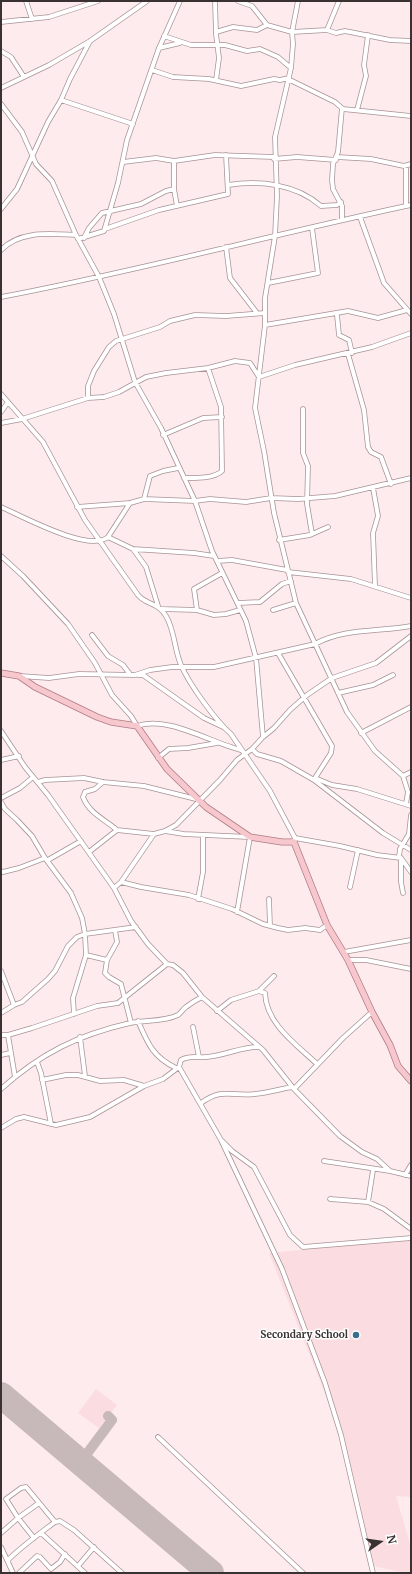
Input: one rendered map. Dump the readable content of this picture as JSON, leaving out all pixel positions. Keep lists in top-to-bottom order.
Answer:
{
  "places": ["Secondary School"],
  "north": "right"
}
